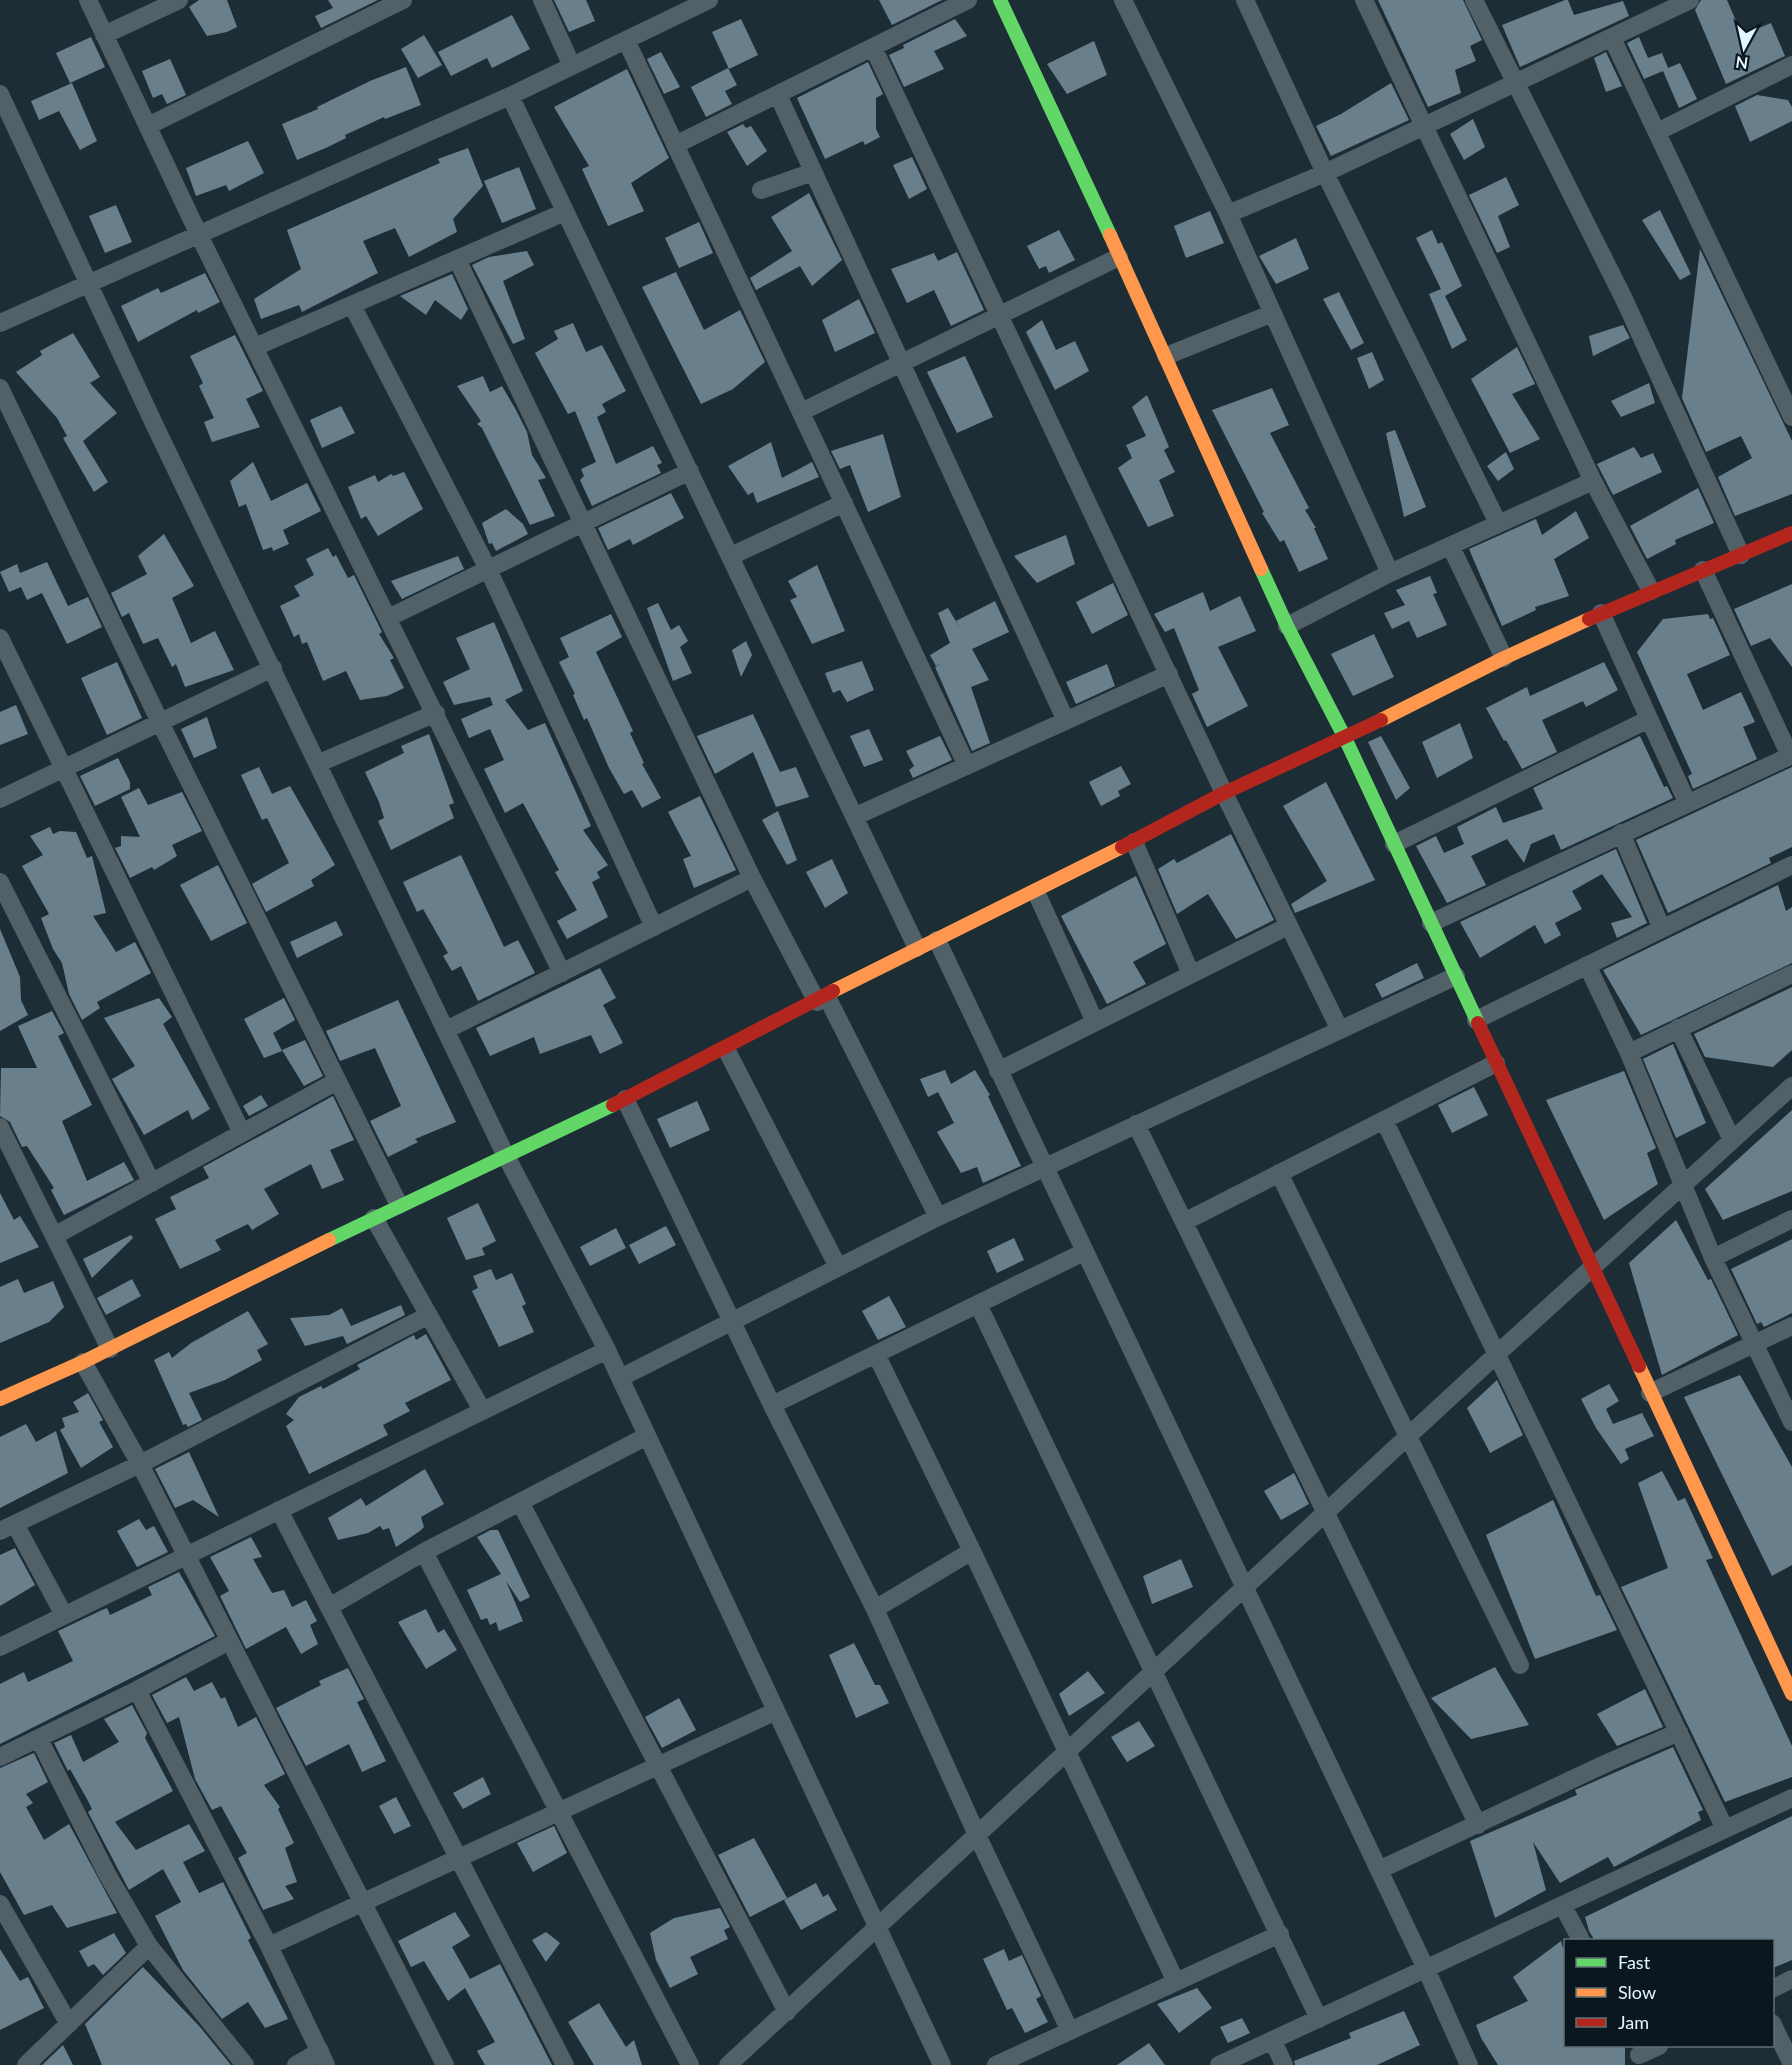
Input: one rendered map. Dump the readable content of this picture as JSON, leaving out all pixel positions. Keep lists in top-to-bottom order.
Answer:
{
  "legend": ["Fast", "Slow", "Jam"],
  "north": "bottom"
}
